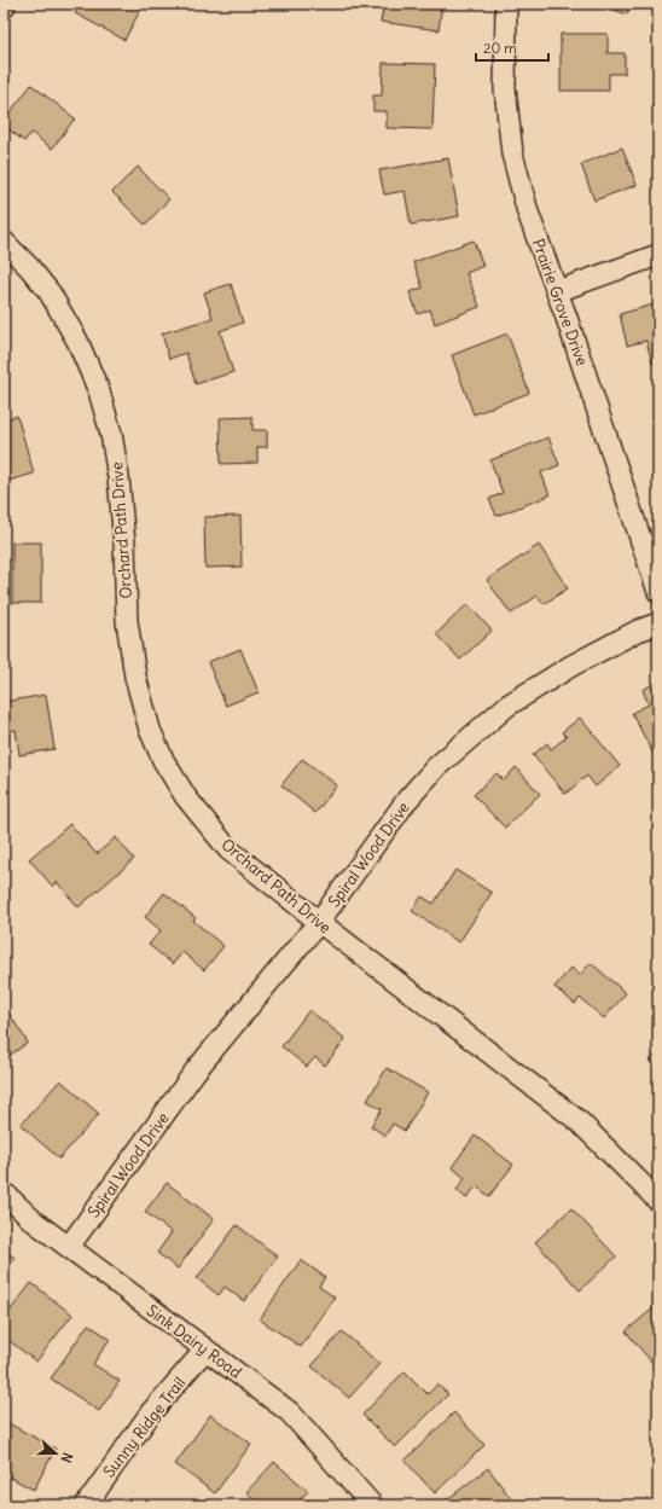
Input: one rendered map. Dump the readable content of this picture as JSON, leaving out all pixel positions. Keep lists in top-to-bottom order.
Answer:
{
  "streets": {
    "street": [
      "Prairie Grove Drive",
      "Orchard Path Drive",
      "Spiral Wood Drive",
      "Sink Dairy Road",
      "Sunny Ridge Trail"
    ]
  },
  "crossings": [
    ["Orchard Path Drive", "Spiral Wood Drive"],
    ["Spiral Wood Drive", "Sink Dairy Road"],
    ["Sink Dairy Road", "Sunny Ridge Trail"]
  ],
  "scale_bar": "20 m",
  "north": "right"
}
